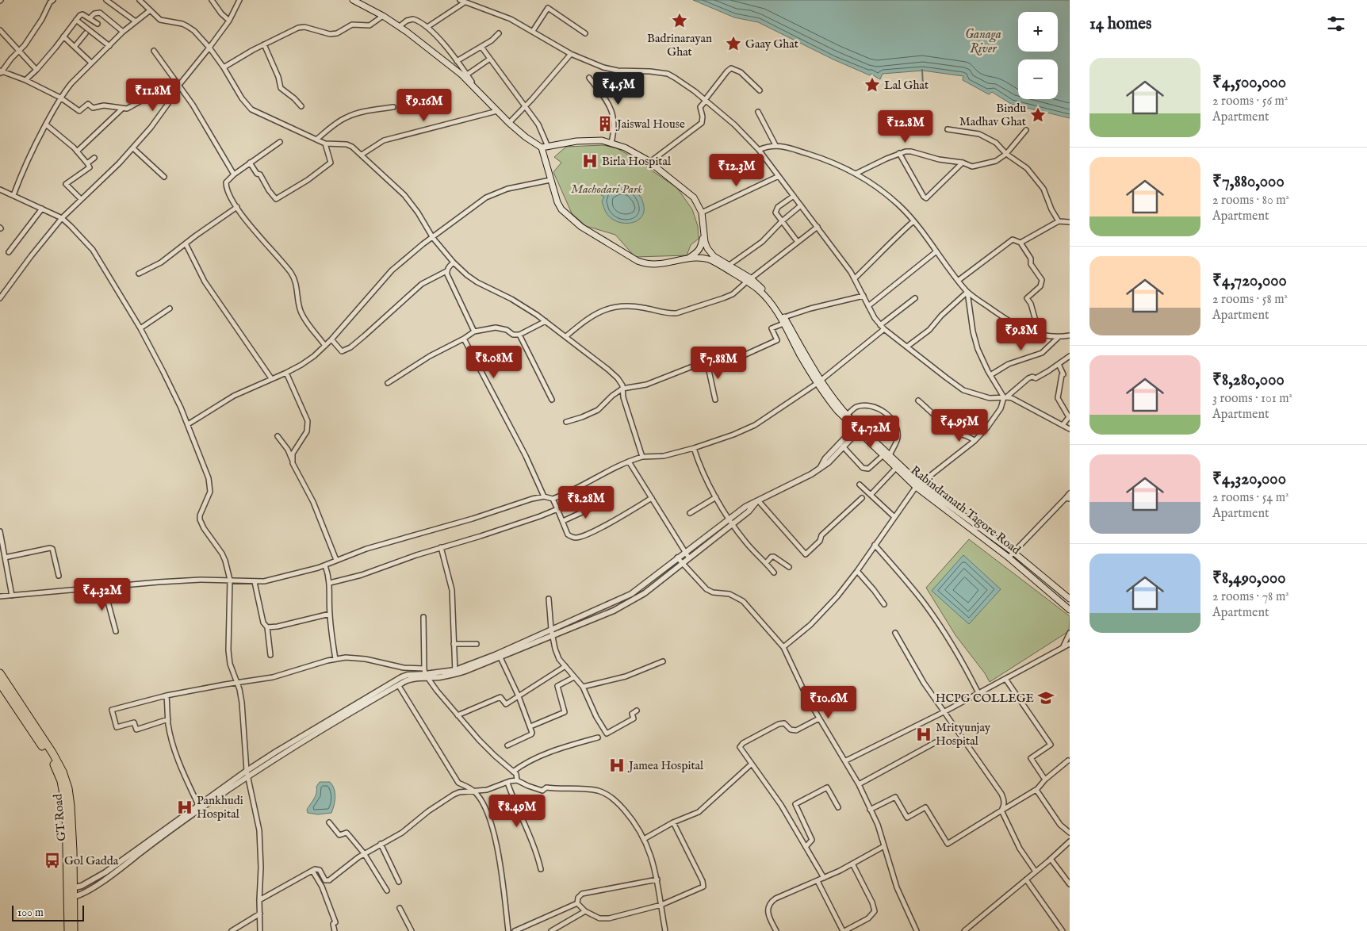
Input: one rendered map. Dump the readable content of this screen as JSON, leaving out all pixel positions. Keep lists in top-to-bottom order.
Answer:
{
  "streets": {
    "highway": ["GT Road"],
    "main road": ["Rabindranath Tagore Road"]
  },
  "water": ["Ganaga River"],
  "parks": ["Machodari Park"],
  "places": {
    "place": [
      "Badrinarayan Ghat",
      "Gaay Ghat",
      "Lal Ghat",
      "Bindu Madhav Ghat"
    ],
    "building": ["Jaiswal House"],
    "hospital": [
      "Birla Hospital",
      "Mrityunjay Hospital",
      "Jamea Hospital",
      "Pankhudi Hospital"
    ],
    "school or university": ["HCPG COLLEGE"],
    "bus stop": ["Gol Gadda"]
  },
  "scale_bar": "100 m",
  "page": {
    "heading": "14 homes",
    "map_buttons": ["+", "−"],
    "list": [
      {
        "name": "₹4,500,000",
        "note": "2 rooms · 56 m² · Apartment"
      },
      {
        "name": "₹7,880,000",
        "note": "2 rooms · 80 m² · Apartment"
      },
      {
        "name": "₹4,720,000",
        "note": "2 rooms · 58 m² · Apartment"
      },
      {
        "name": "₹8,280,000",
        "note": "3 rooms · 101 m² · Apartment"
      },
      {
        "name": "₹4,320,000",
        "note": "2 rooms · 54 m² · Apartment"
      },
      {
        "name": "₹8,490,000",
        "note": "2 rooms · 78 m² · Apartment"
      }
    ],
    "price": [
      "₹4.5M",
      "₹11.8M",
      "₹9.16M",
      "₹12.8M",
      "₹12.3M",
      "₹9.8M",
      "₹8.08M",
      "₹7.88M",
      "₹4.95M",
      "₹4.72M",
      "₹8.28M",
      "₹4.32M",
      "₹10.6M",
      "₹8.49M"
    ],
    "scale": "100 m"
  }
}
